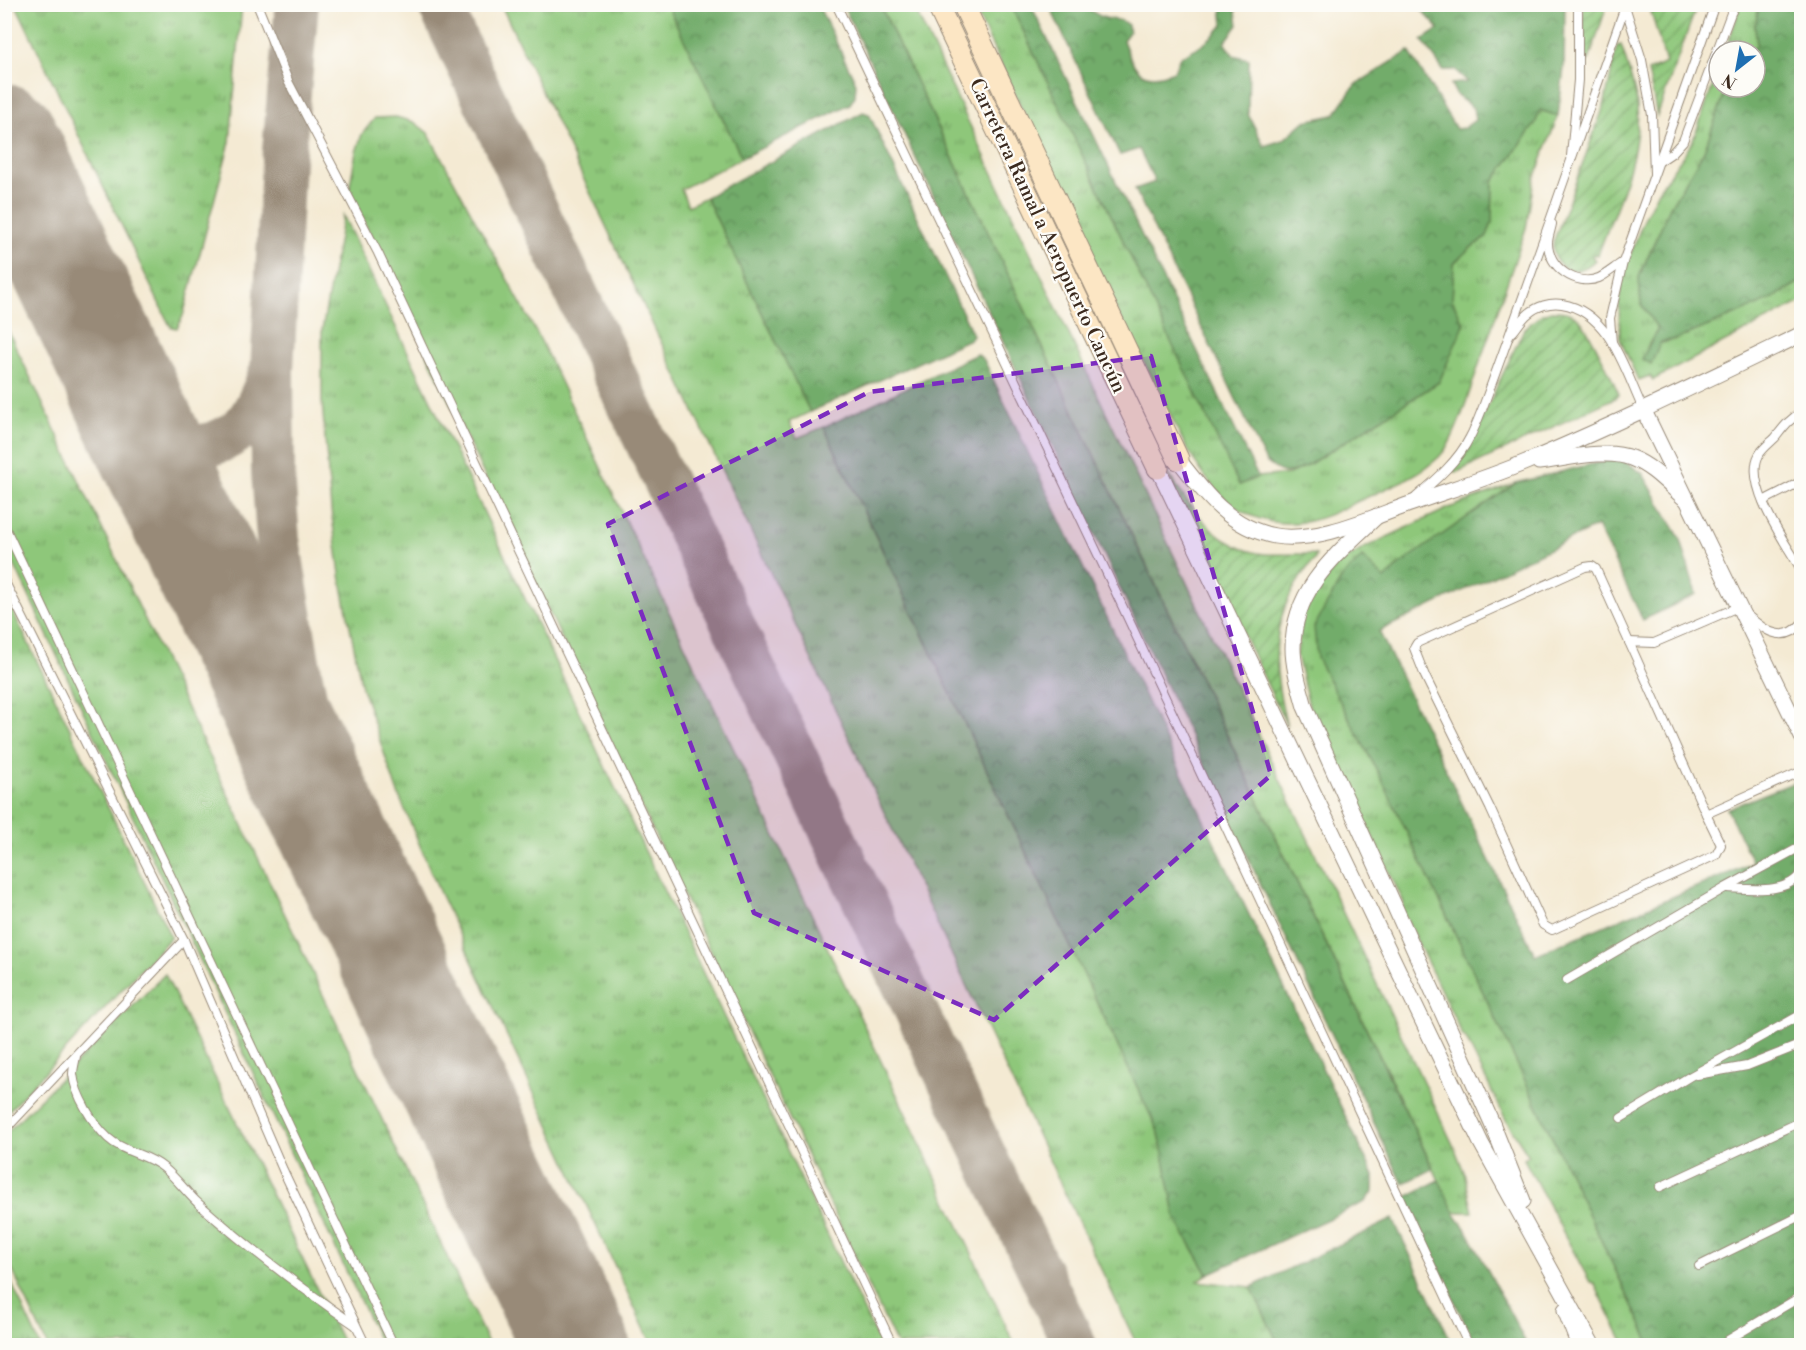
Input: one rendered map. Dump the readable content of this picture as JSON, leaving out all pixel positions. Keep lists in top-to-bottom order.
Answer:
{
  "streets": {
    "main road": ["Carretera Ramal a Aeropuerto Cancún"]
  },
  "north": "bottom left"
}
